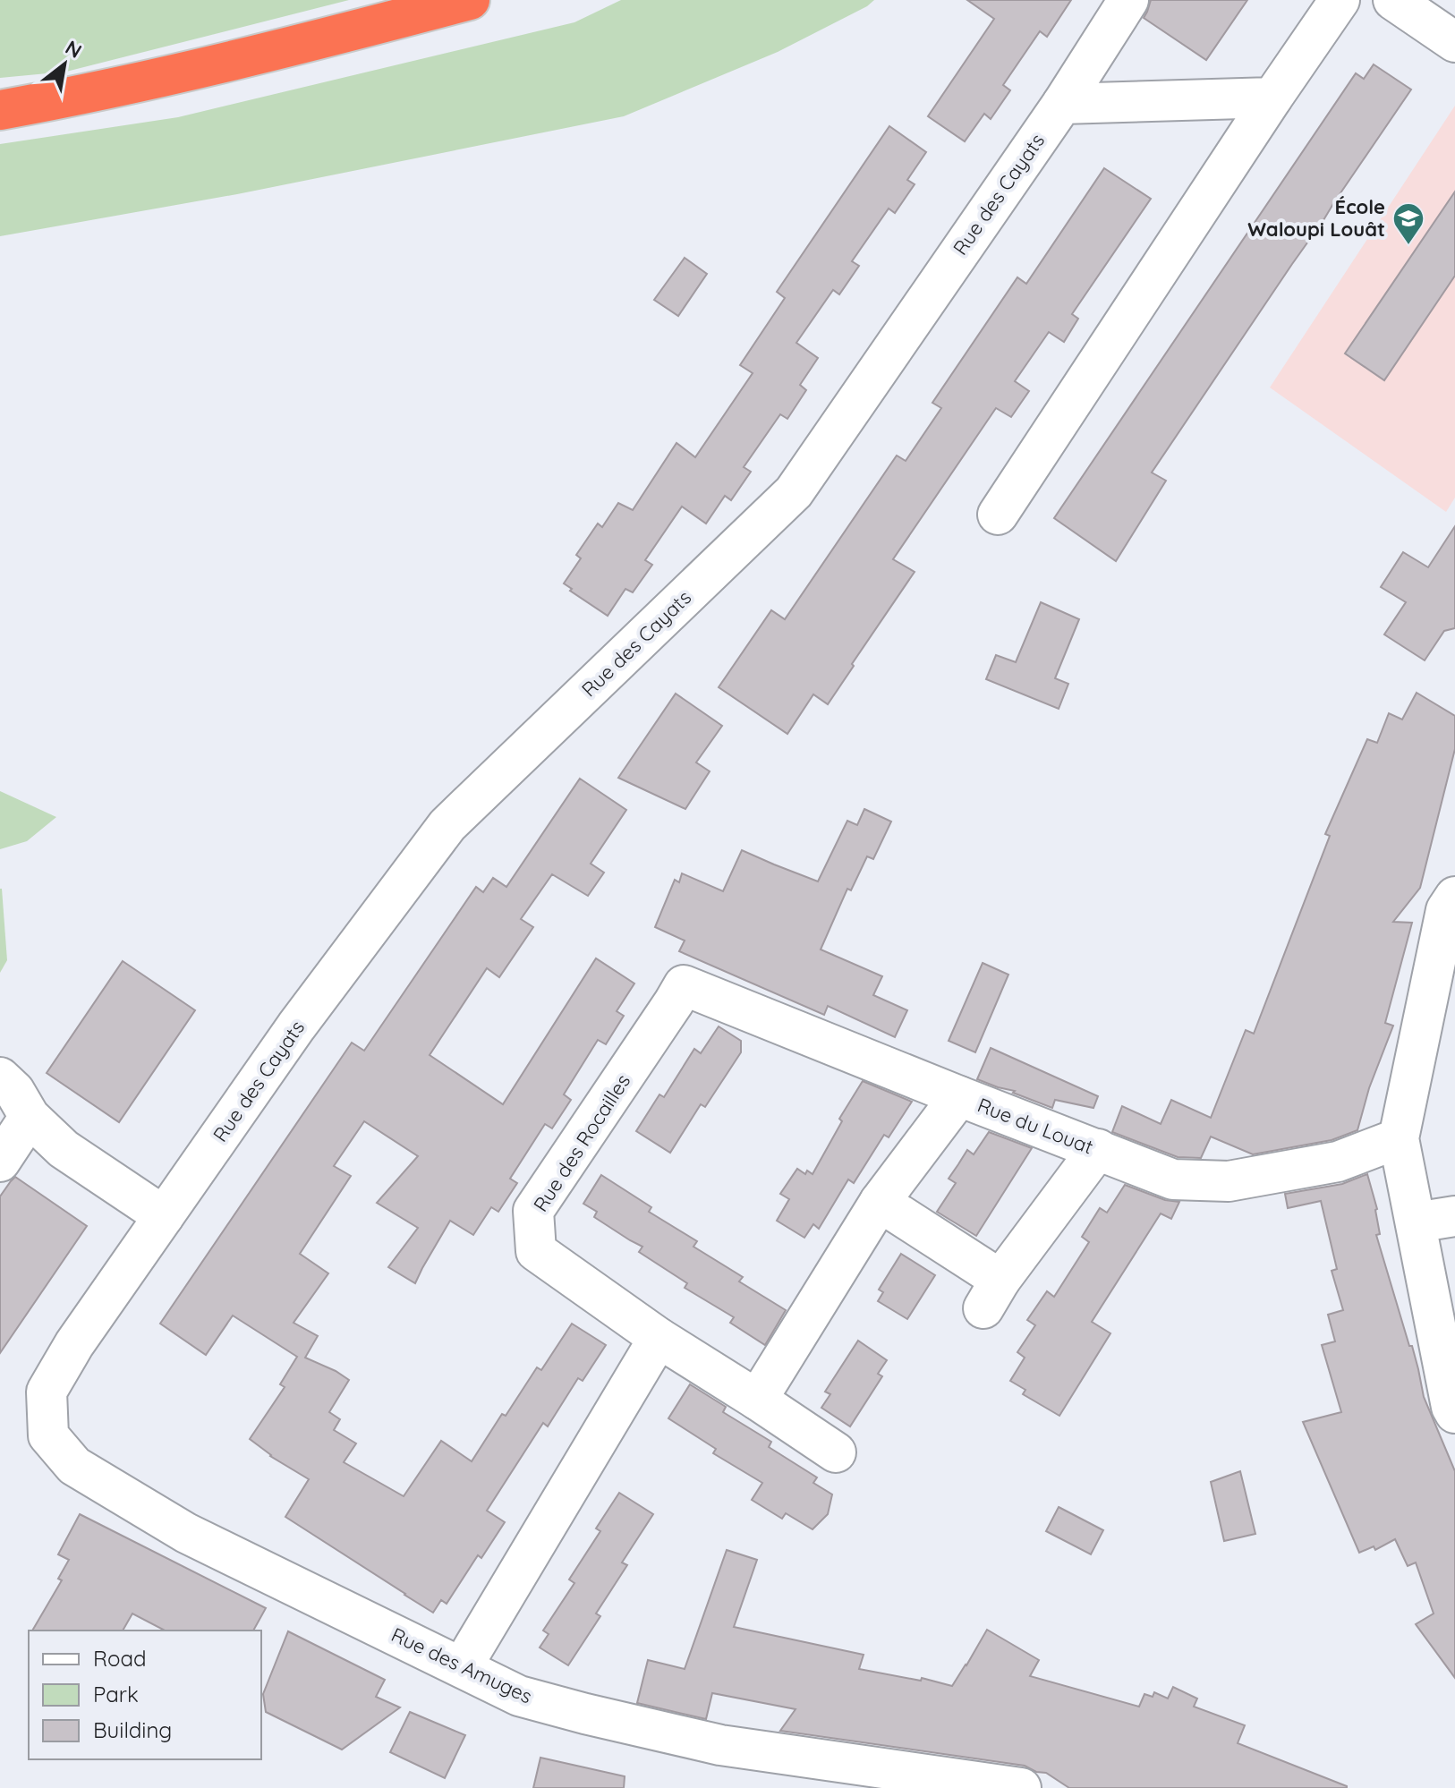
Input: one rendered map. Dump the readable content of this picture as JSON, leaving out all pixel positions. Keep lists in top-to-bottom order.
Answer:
{
  "streets": {
    "street": [
      "Rue des Cayats",
      "Rue du Louat",
      "Rue des Rocailles",
      "Rue des Amuges"
    ]
  },
  "crossings": [
    ["Rue des Cayats", "Rue des Amuges"],
    ["Rue du Louat", "Rue des Rocailles"]
  ],
  "places": {
    "school or university": ["École Waloupi Louât"]
  },
  "legend": ["Road", "Park", "Building"],
  "north": "top right"
}
